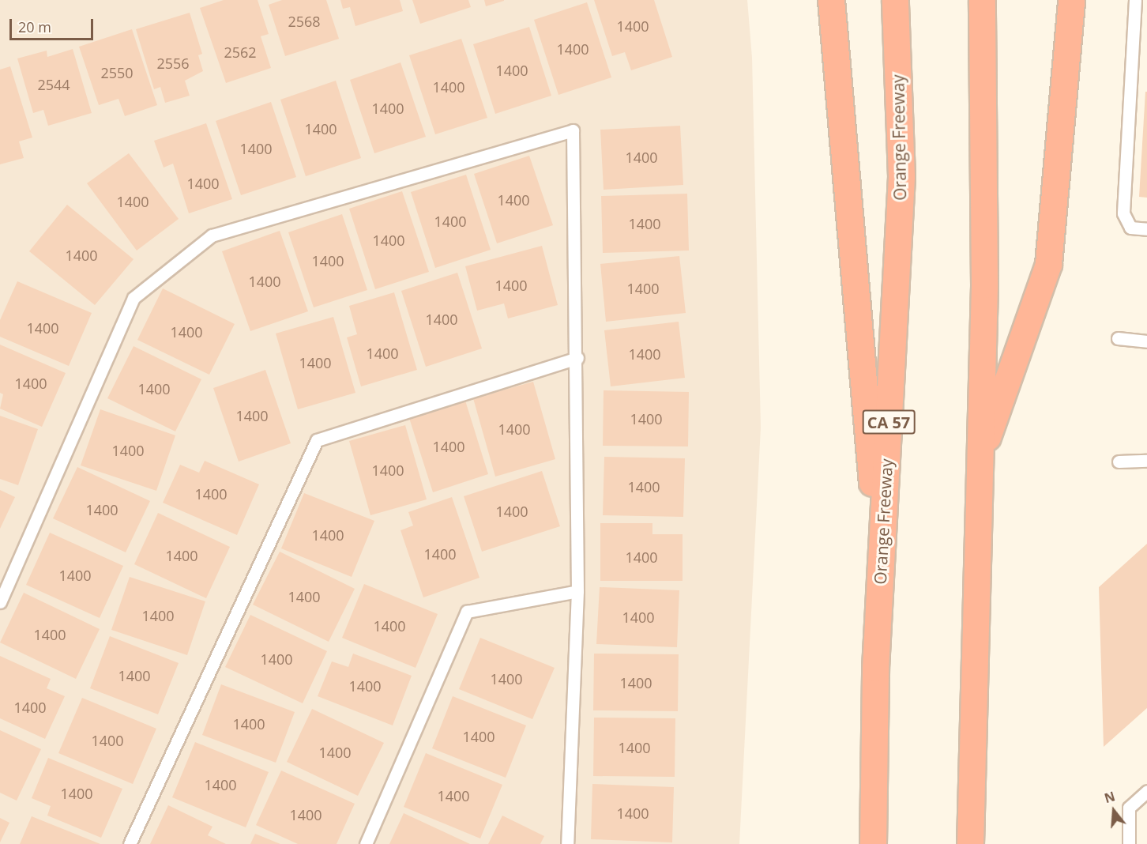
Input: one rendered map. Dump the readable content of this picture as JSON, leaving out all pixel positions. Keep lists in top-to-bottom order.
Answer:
{
  "streets": {
    "highway": ["Orange Freeway", "CA 57"]
  },
  "house_numbers": [
    "2568",
    "1400",
    "1400",
    "2562",
    "2556",
    "1400",
    "2550",
    "2544",
    "1400",
    "1400",
    "1400",
    "1400",
    "1400",
    "1400",
    "1400",
    "1400",
    "1400",
    "1400",
    "1400",
    "1400",
    "1400",
    "1400",
    "1400",
    "1400",
    "1400",
    "1400",
    "1400",
    "1400",
    "1400",
    "1400",
    "1400",
    "1400",
    "1400",
    "1400",
    "1400",
    "1400",
    "1400",
    "1400",
    "1400",
    "1400",
    "1400",
    "1400",
    "1400",
    "1400",
    "1400",
    "1400",
    "1400",
    "1400",
    "1400",
    "1400",
    "1400",
    "1400",
    "1400",
    "1400",
    "1400",
    "1400",
    "1400",
    "1400",
    "1400",
    "1400",
    "1400",
    "1400",
    "1400",
    "1400",
    "1400",
    "1400",
    "1400",
    "1400"
  ],
  "scale_bar": "20 m",
  "north": "top"
}
